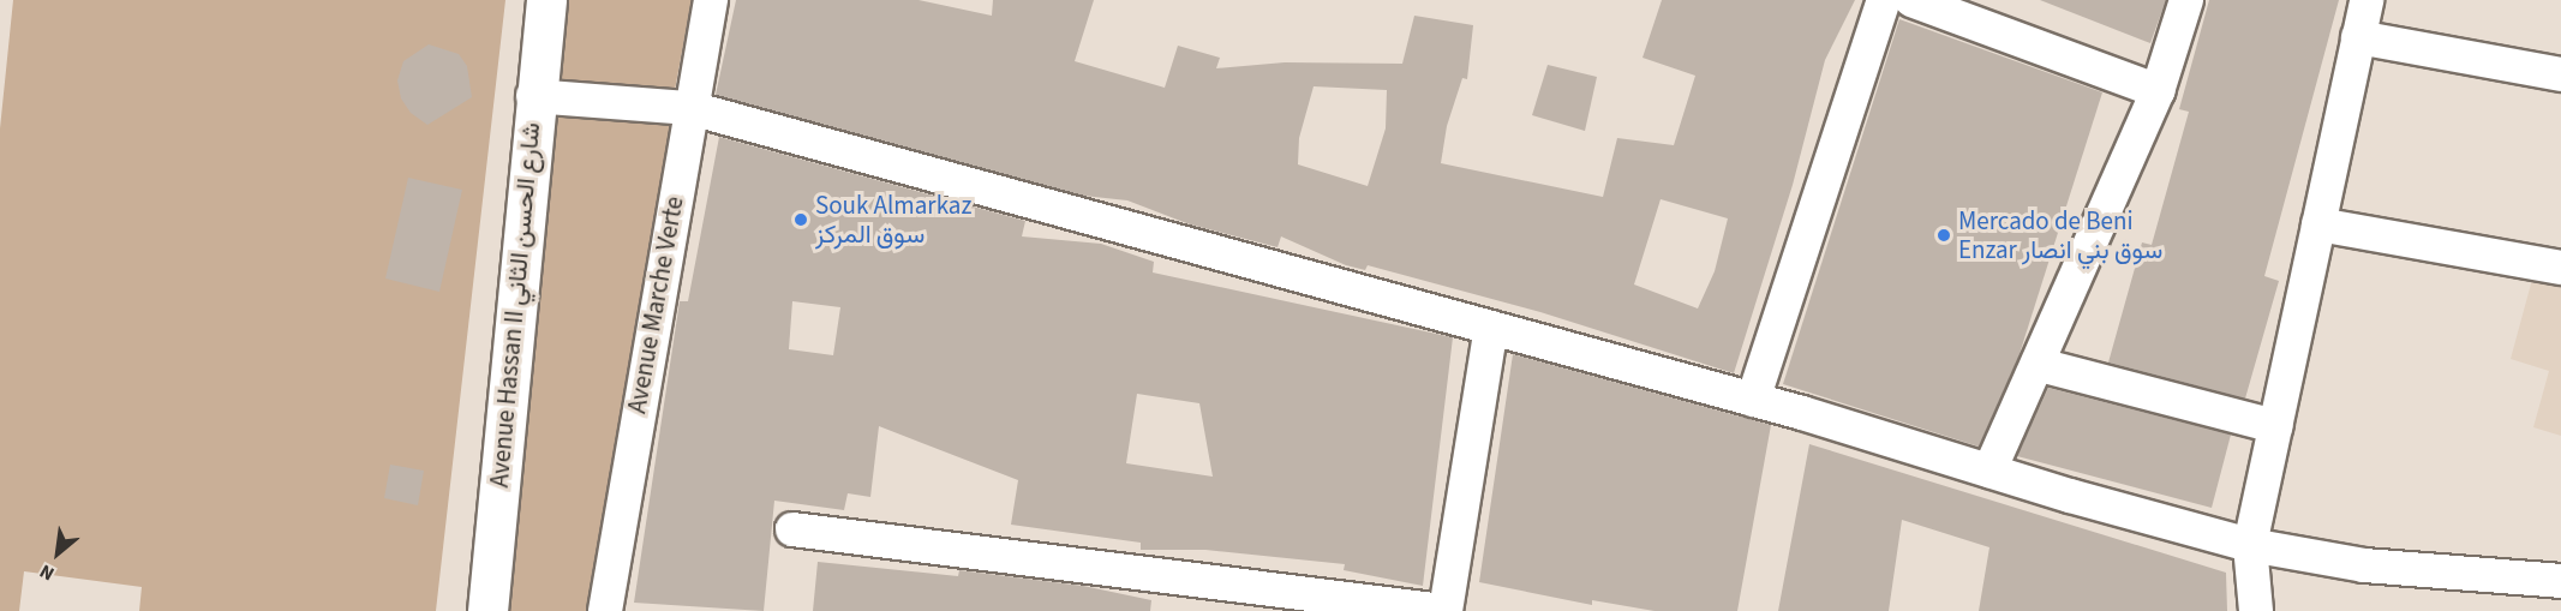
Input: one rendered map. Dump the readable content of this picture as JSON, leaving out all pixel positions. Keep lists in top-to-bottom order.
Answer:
{
  "streets": {
    "street": ["Avenue Hassan II شارع الحسن الثاني", "Avenue Marche Verte"]
  },
  "places": ["Souk Almarkaz سوق المركز", "Mercado de Beni Enzar سوق بني انصار"],
  "north": "bottom left"
}
